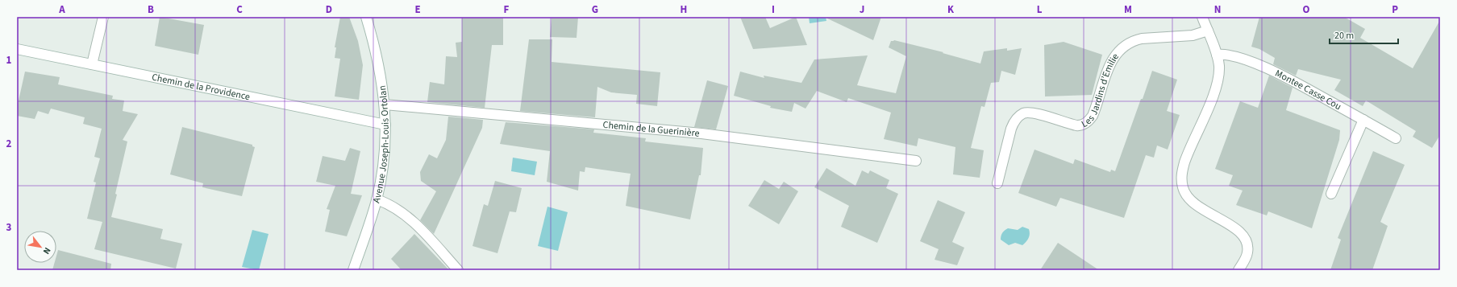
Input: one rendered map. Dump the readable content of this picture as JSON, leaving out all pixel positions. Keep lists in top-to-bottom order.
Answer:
{
  "streets": {
    "street": [
      "Chemin de la Providence",
      "Les Jardins d’Emilie",
      "Montee Casse Cou",
      "Chemin de la Guerinière",
      "Avenue Joseph-Louis Ortolan"
    ]
  },
  "crossings": [
    ["Chemin de la Providence", "Avenue Joseph-Louis Ortolan"],
    ["Chemin de la Guerinière", "Avenue Joseph-Louis Ortolan"]
  ],
  "scale_bar": "20 m",
  "north": "bottom right",
  "grid": {
    "columns": [
      "A",
      "B",
      "C",
      "D",
      "E",
      "F",
      "G",
      "H",
      "I",
      "J",
      "K",
      "L",
      "M",
      "N",
      "O",
      "P"
    ],
    "rows": ["1", "2", "3"]
  }
}
